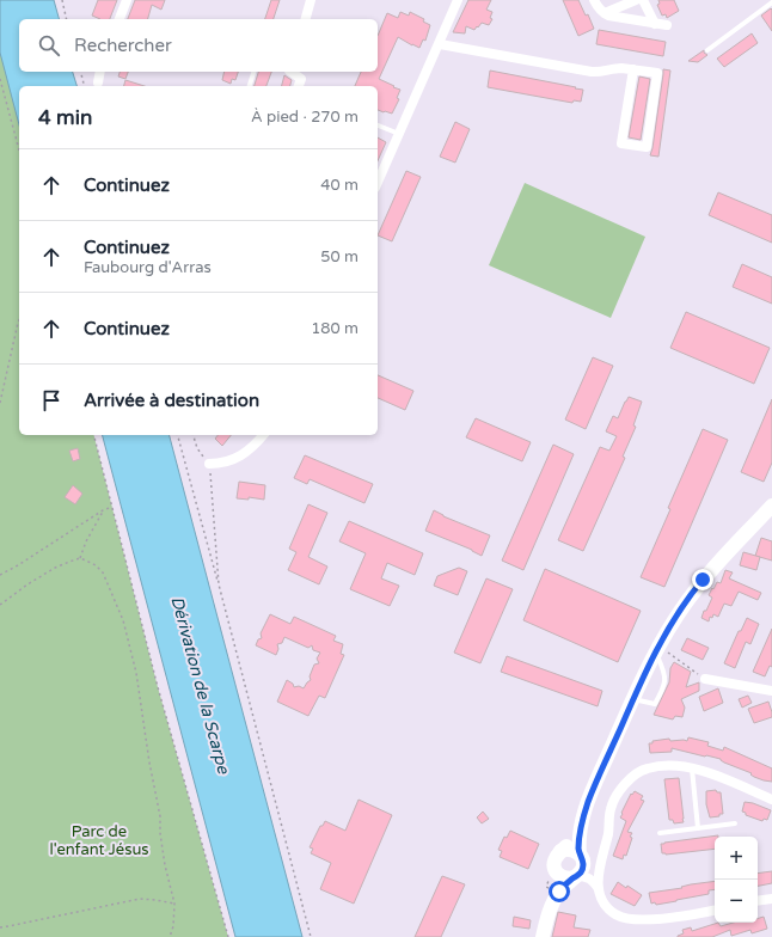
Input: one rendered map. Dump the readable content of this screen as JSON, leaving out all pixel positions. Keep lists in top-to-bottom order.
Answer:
{
  "water": ["Dérivation de la Scarpe"],
  "parks": ["Parc de l'enfant Jésus"],
  "page": {
    "search": "Rechercher",
    "heading": ["4 min", "À pied · 270 m"],
    "list": [
      ["Continuez", "40 m"],
      ["Continuez", "Faubourg d'Arras", "50 m"],
      ["Continuez", "180 m"],
      "Arrivée à destination"
    ],
    "map_buttons": ["+", "−"]
  }
}
